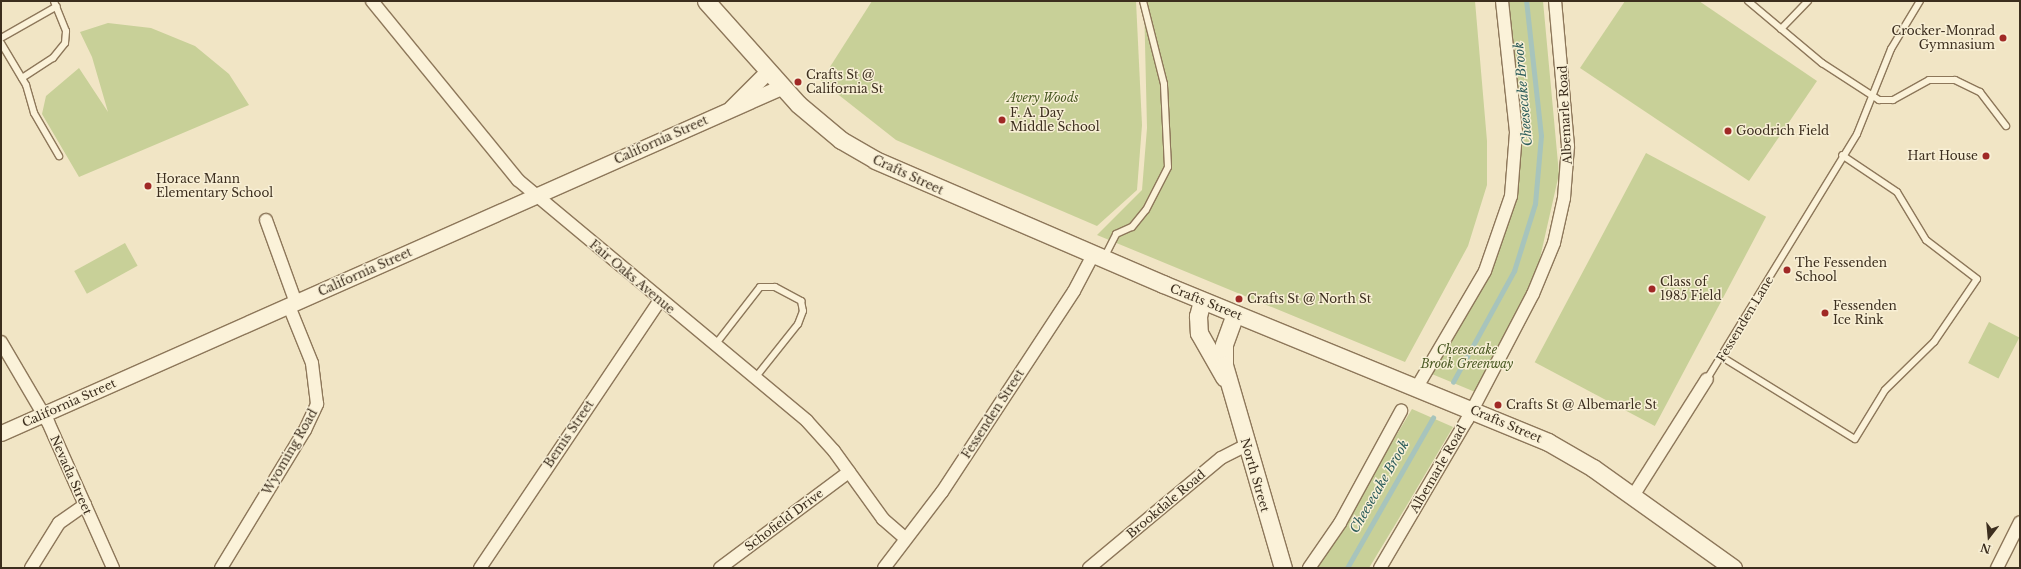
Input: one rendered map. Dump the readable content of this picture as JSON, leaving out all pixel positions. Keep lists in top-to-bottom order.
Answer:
{
  "streets": {
    "main road": ["Crafts Street", "North Street"],
    "street": [
      "Albemarle Road",
      "California Street",
      "Fair Oaks Avenue",
      "Fessenden Lane",
      "Fessenden Street",
      "Bemis Street",
      "Wyoming Road",
      "Nevada Street",
      "Brookdale Road",
      "Schofield Drive"
    ]
  },
  "crossings": [
    ["Albemarle Road", "Crafts Street"],
    ["California Street", "Crafts Street"],
    ["California Street", "Fair Oaks Avenue"],
    ["California Street", "Wyoming Road"],
    ["California Street", "Nevada Street"],
    ["Crafts Street", "Fessenden Lane"],
    ["Crafts Street", "Fessenden Street"],
    ["Crafts Street", "North Street"],
    ["Fair Oaks Avenue", "Fessenden Street"],
    ["Fair Oaks Avenue", "Bemis Street"],
    ["Fair Oaks Avenue", "Schofield Drive"],
    ["North Street", "Brookdale Road"]
  ],
  "water": ["Cheesecake Brook"],
  "parks": ["Avery Woods", "Cheesecake Brook Greenway"],
  "places": [
    "Crocker-Monrad Gymnasium",
    "Crafts St @ California St",
    "F. A. Day Middle School",
    "Goodrich Field",
    "Hart House",
    "Horace Mann Elementary School",
    "The Fessenden School",
    "Class of 1985 Field",
    "Crafts St @ North St",
    "Fessenden Ice Rink",
    "Crafts St @ Albemarle St"
  ],
  "north": "bottom"
}
